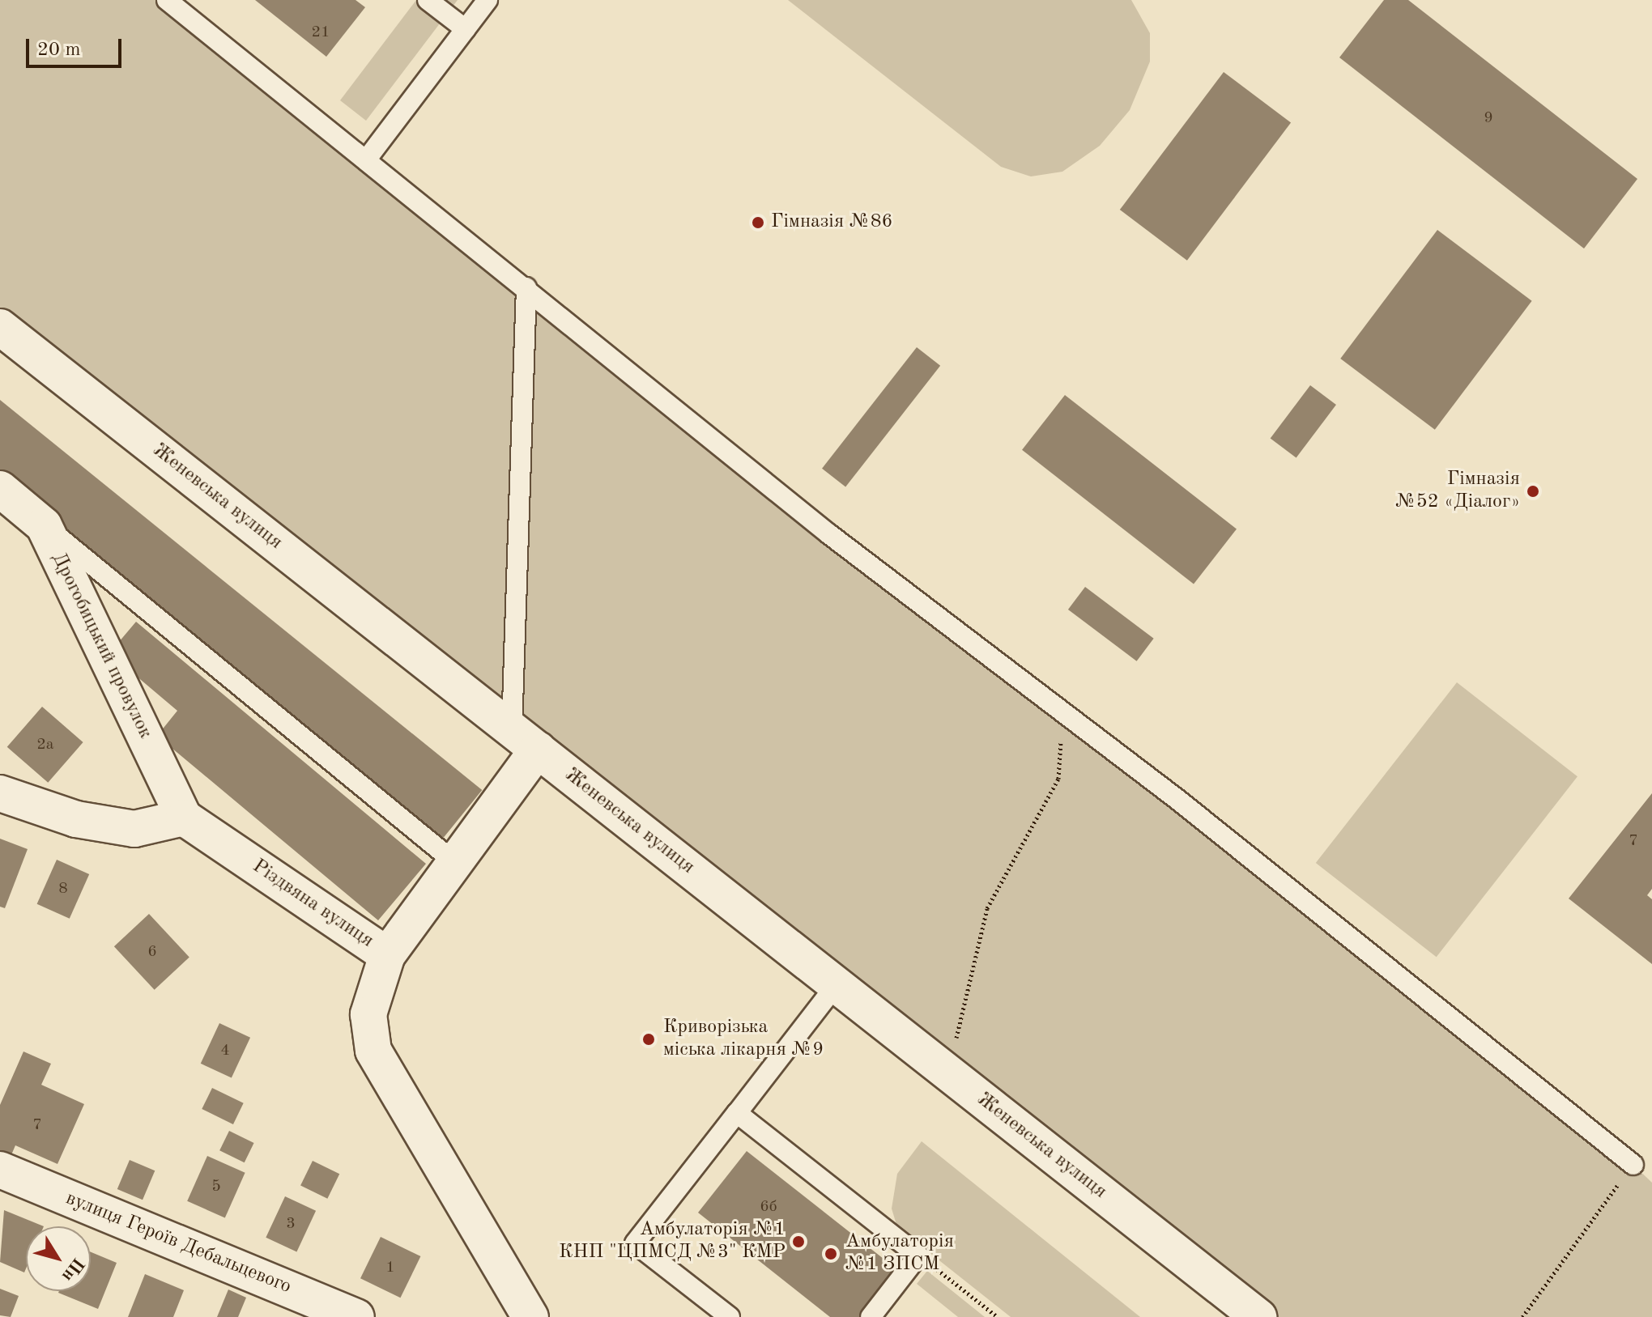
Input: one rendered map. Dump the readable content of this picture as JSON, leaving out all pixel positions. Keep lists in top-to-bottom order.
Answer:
{
  "streets": {
    "street": [
      "Женевська вулиця",
      "Дрогобицький провулок",
      "Різдвяна вулиця",
      "вулиця Героїв Дебальцевого"
    ]
  },
  "crossings": [
    ["Женевська вулиця", "Різдвяна вулиця"],
    ["Дрогобицький провулок", "Різдвяна вулиця"]
  ],
  "places": [
    "Гімназія №86",
    "Гімназія №52 «Діалог»",
    "Криворізька міська лікарня №9",
    "Амбулаторія №1 КНП \"ЦПМСД №3\" КМР",
    "Амбулаторія №1 ЗПСМ"
  ],
  "house_numbers": [
    "21",
    "9",
    "2а",
    "7",
    "8",
    "6",
    "4",
    "7",
    "5",
    "6б",
    "3",
    "1"
  ],
  "scale_bar": "20 m",
  "north": "bottom right"
}
